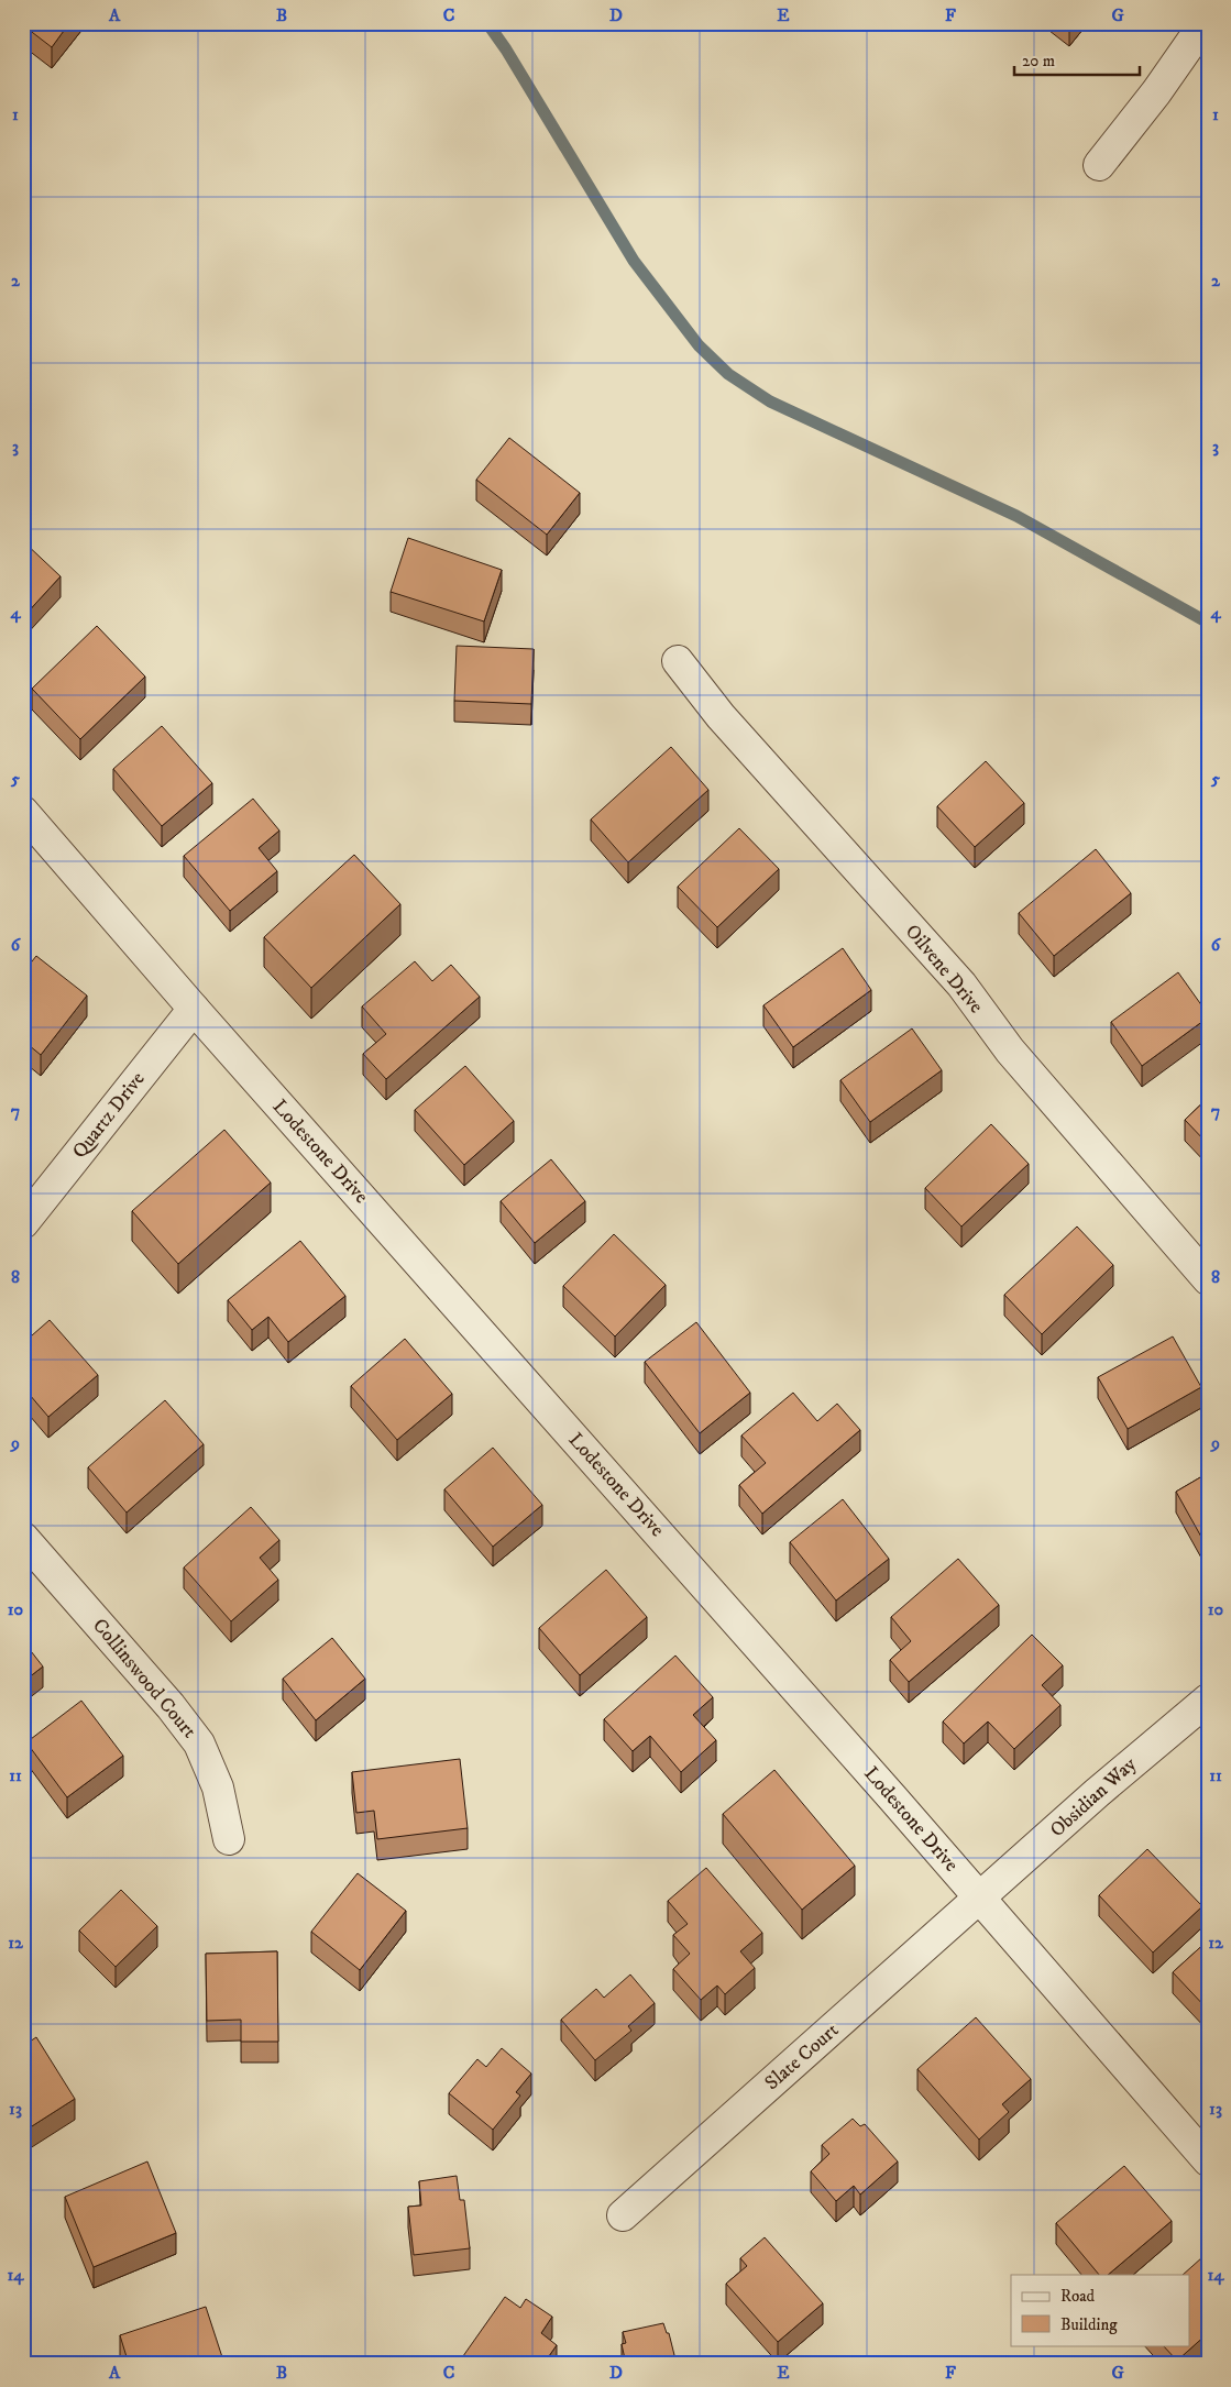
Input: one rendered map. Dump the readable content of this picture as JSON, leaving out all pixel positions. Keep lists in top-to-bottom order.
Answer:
{
  "streets": {
    "street": [
      "Oilvene Drive",
      "Quartz Drive",
      "Lodestone Drive",
      "Collinswood Court",
      "Obsidian Way",
      "Slate Court"
    ]
  },
  "crossings": [
    ["Quartz Drive", "Lodestone Drive"],
    ["Lodestone Drive", "Obsidian Way"],
    ["Lodestone Drive", "Slate Court"],
    ["Obsidian Way", "Slate Court"]
  ],
  "legend": ["Road", "Building"],
  "scale_bar": "20 m",
  "grid": {
    "columns": [
      "A",
      "B",
      "C",
      "D",
      "E",
      "F",
      "G"
    ],
    "rows": [
      "1",
      "2",
      "3",
      "4",
      "5",
      "6",
      "7",
      "8",
      "9",
      "10",
      "11",
      "12",
      "13",
      "14"
    ]
  }
}
